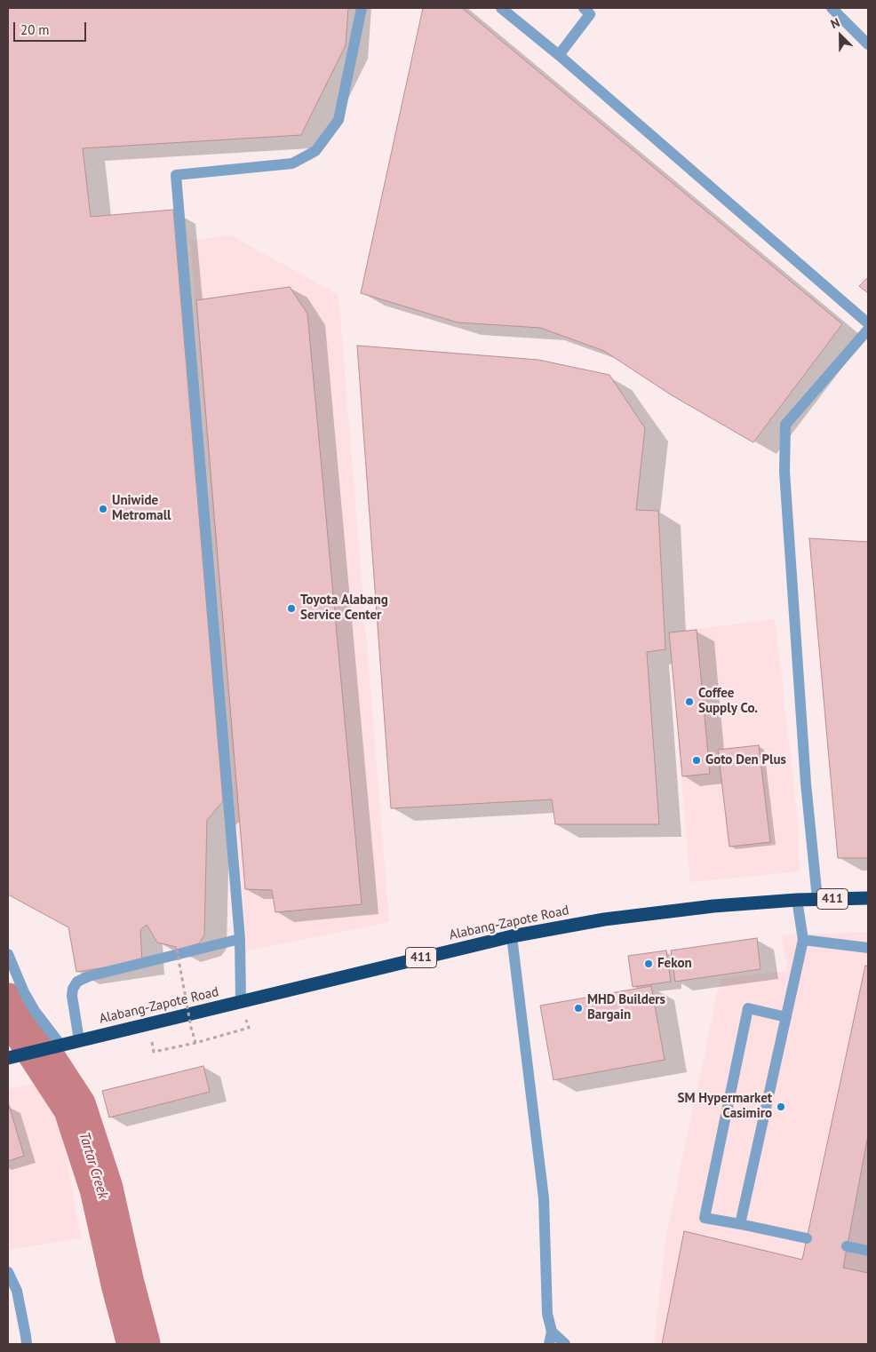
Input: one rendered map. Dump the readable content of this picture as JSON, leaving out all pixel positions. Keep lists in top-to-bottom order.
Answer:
{
  "streets": {
    "highway": ["411", "Alabang-Zapote Road"]
  },
  "water": ["Tartar Creek"],
  "places": [
    "Uniwide Metromall",
    "Toyota Alabang Service Center",
    "Coffee Supply Co.",
    "Goto Den Plus",
    "Fekon",
    "MHD Builders Bargain",
    "SM Hypermarket Casimiro"
  ],
  "scale_bar": "20 m",
  "north": "top left"
}
